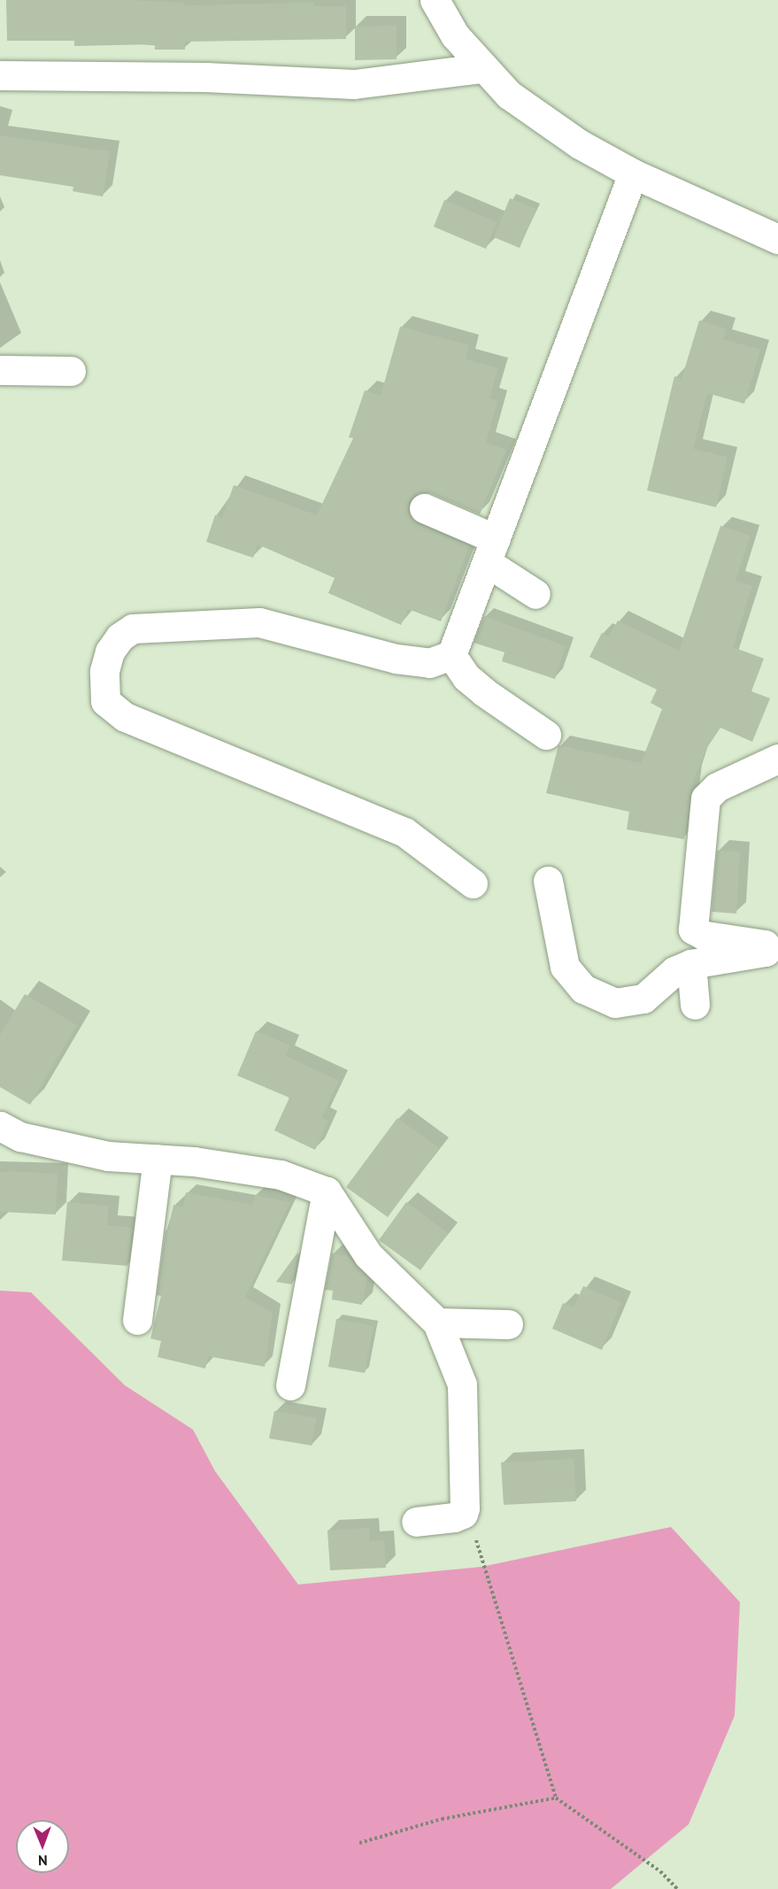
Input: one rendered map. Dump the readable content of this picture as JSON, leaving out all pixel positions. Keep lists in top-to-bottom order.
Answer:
{
  "north": "bottom"
}
